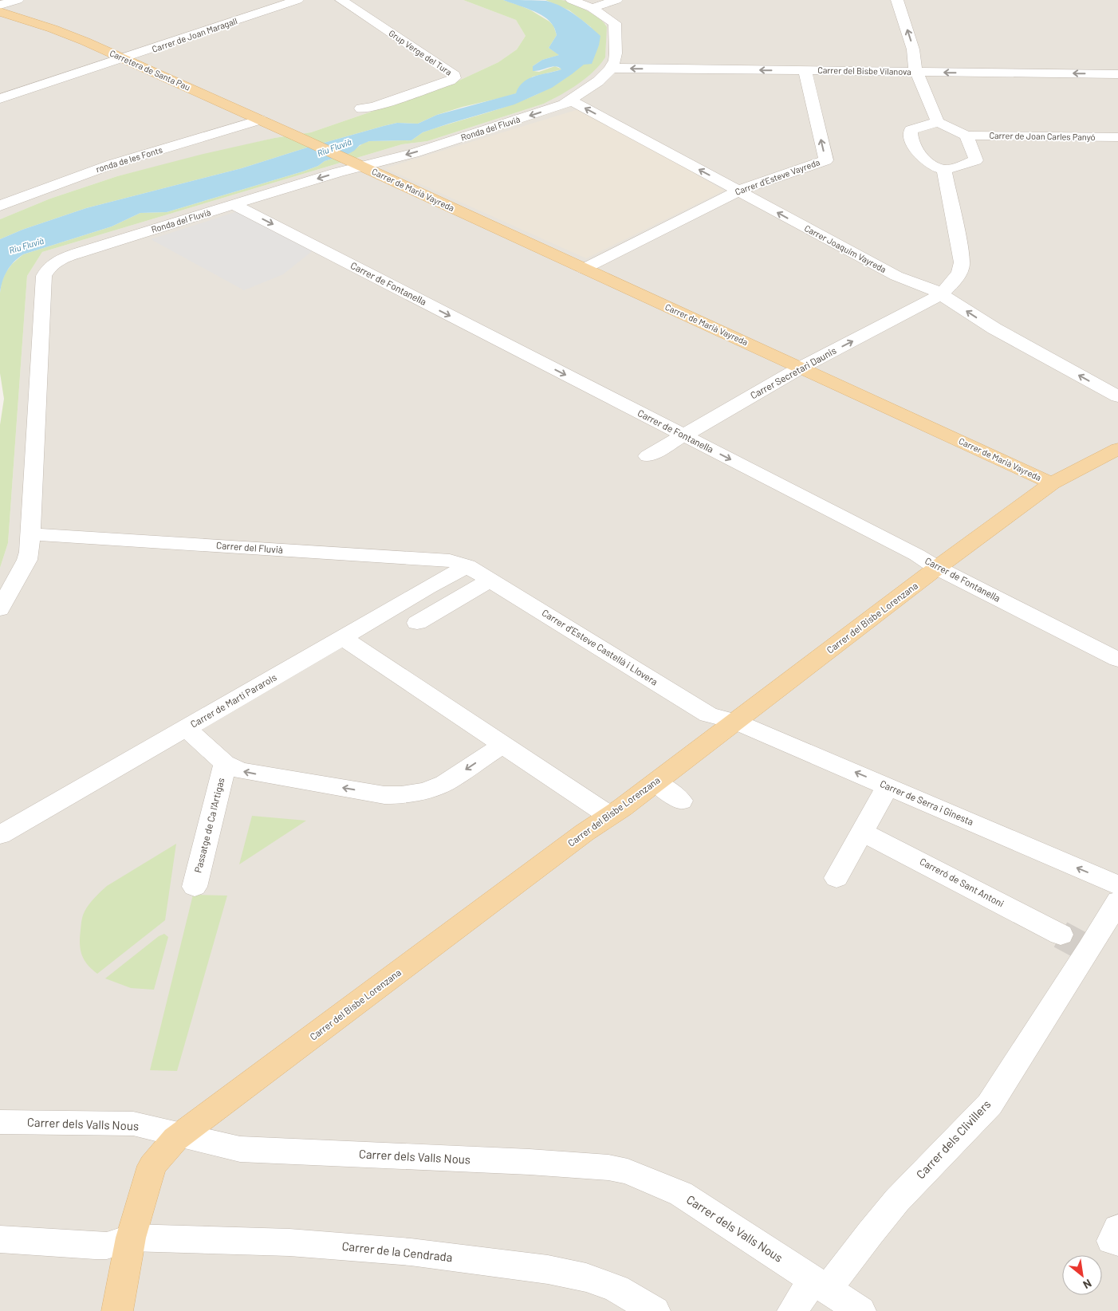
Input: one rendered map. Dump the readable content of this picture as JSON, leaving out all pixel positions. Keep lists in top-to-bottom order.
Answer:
{
  "streets": {
    "main road": ["Carretera de Santa Pau", "Carrer de Marià Vayreda", "Carrer del Bisbe Lorenzana"],
    "street": [
      "Carrer de Joan Maragall",
      "Grup Verge del Tura",
      "Carrer del Bisbe Vilanova",
      "Ronda del Fluvià",
      "Carrer de Joan Carles Panyó",
      "ronda de les Fonts",
      "Carrer d'Esteve Vayreda",
      "Carrer Joaquim Vayreda",
      "Carrer de Fontanella",
      "Carrer Secretari Daunis",
      "Carrer del Fluvià",
      "Carrer d'Esteve Castellà i Llovera",
      "Carrer de Martí Pararols",
      "Carrer de Serra i Ginesta",
      "Passatge de Ca l'Artigas",
      "Carreró de Sant Antoni",
      "Carrer dels Valls Nous",
      "Carrer dels Clivillers",
      "Carrer de la Cendrada"
    ]
  },
  "crossings": [
    ["Carrer de Joan Maragall", "Carretera de Santa Pau"],
    ["Carretera de Santa Pau", "ronda de les Fonts"],
    ["Carretera de Santa Pau", "Carrer de Marià Vayreda"],
    ["Carrer del Bisbe Vilanova", "Ronda del Fluvià"],
    ["Carrer del Bisbe Vilanova", "Carrer d'Esteve Vayreda"],
    ["Ronda del Fluvià", "Carrer de Marià Vayreda"],
    ["Ronda del Fluvià", "Carrer Joaquim Vayreda"],
    ["Ronda del Fluvià", "Carrer de Fontanella"],
    ["Ronda del Fluvià", "Carrer del Fluvià"],
    ["Carrer d'Esteve Vayreda", "Carrer de Marià Vayreda"],
    ["Carrer d'Esteve Vayreda", "Carrer Joaquim Vayreda"],
    ["Carrer de Marià Vayreda", "Carrer Secretari Daunis"],
    ["Carrer de Marià Vayreda", "Carrer del Bisbe Lorenzana"],
    ["Carrer Joaquim Vayreda", "Carrer Secretari Daunis"],
    ["Carrer de Fontanella", "Carrer Secretari Daunis"],
    ["Carrer de Fontanella", "Carrer del Bisbe Lorenzana"],
    ["Carrer del Fluvià", "Carrer d'Esteve Castellà i Llovera"],
    ["Carrer del Fluvià", "Carrer de Martí Pararols"],
    ["Carrer del Bisbe Lorenzana", "Carrer d'Esteve Castellà i Llovera"],
    ["Carrer del Bisbe Lorenzana", "Carrer de Serra i Ginesta"],
    ["Carrer del Bisbe Lorenzana", "Carrer dels Valls Nous"],
    ["Carrer del Bisbe Lorenzana", "Carrer de la Cendrada"],
    ["Carrer d'Esteve Castellà i Llovera", "Carrer de Martí Pararols"],
    ["Carrer d'Esteve Castellà i Llovera", "Carrer de Serra i Ginesta"],
    ["Carreró de Sant Antoni", "Carrer dels Clivillers"],
    ["Carrer dels Valls Nous", "Carrer dels Clivillers"]
  ],
  "one_way": [
    "Carrer del Bisbe Vilanova",
    "Ronda del Fluvià",
    "Carrer Joaquim Vayreda",
    "Carrer de Fontanella",
    "Carrer de Serra i Ginesta"
  ],
  "water": ["Riu Fluvià"],
  "north": "bottom right"
}
